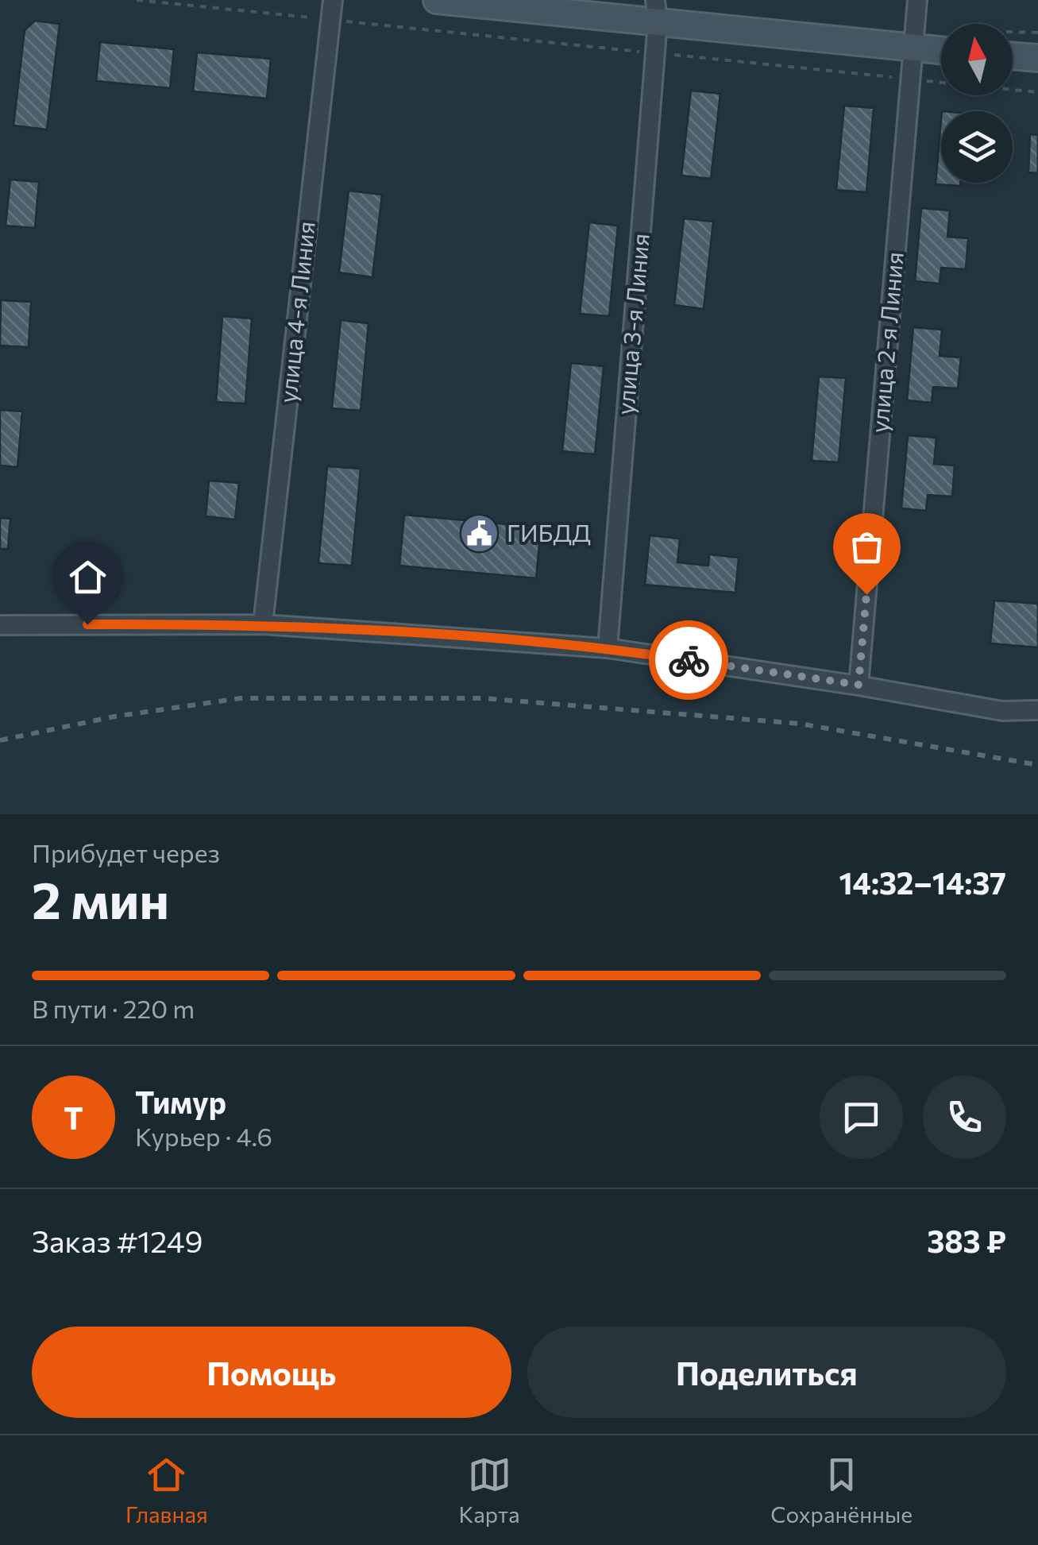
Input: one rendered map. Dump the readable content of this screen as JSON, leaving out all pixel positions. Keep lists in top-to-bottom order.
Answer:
{
  "streets": {
    "street": ["улица 4-я Линия", "улица 3-я Линия", "улица 2-я Линия"]
  },
  "places": {
    "public building": ["ГИБДД"]
  },
  "north": "top",
  "page": {
    "heading": ["2 мин", "Прибудет через", "14:32–14:37"],
    "panel": [
      "Тимур",
      "Курьер · 4.6",
      "Заказ #1249",
      "383 ₽"
    ],
    "bar": "В пути · 220 m",
    "round": "Т",
    "buttons": ["Помощь", "Поделиться"],
    "tabs": ["Главная", "Карта", "Сохранённые"]
  }
}
